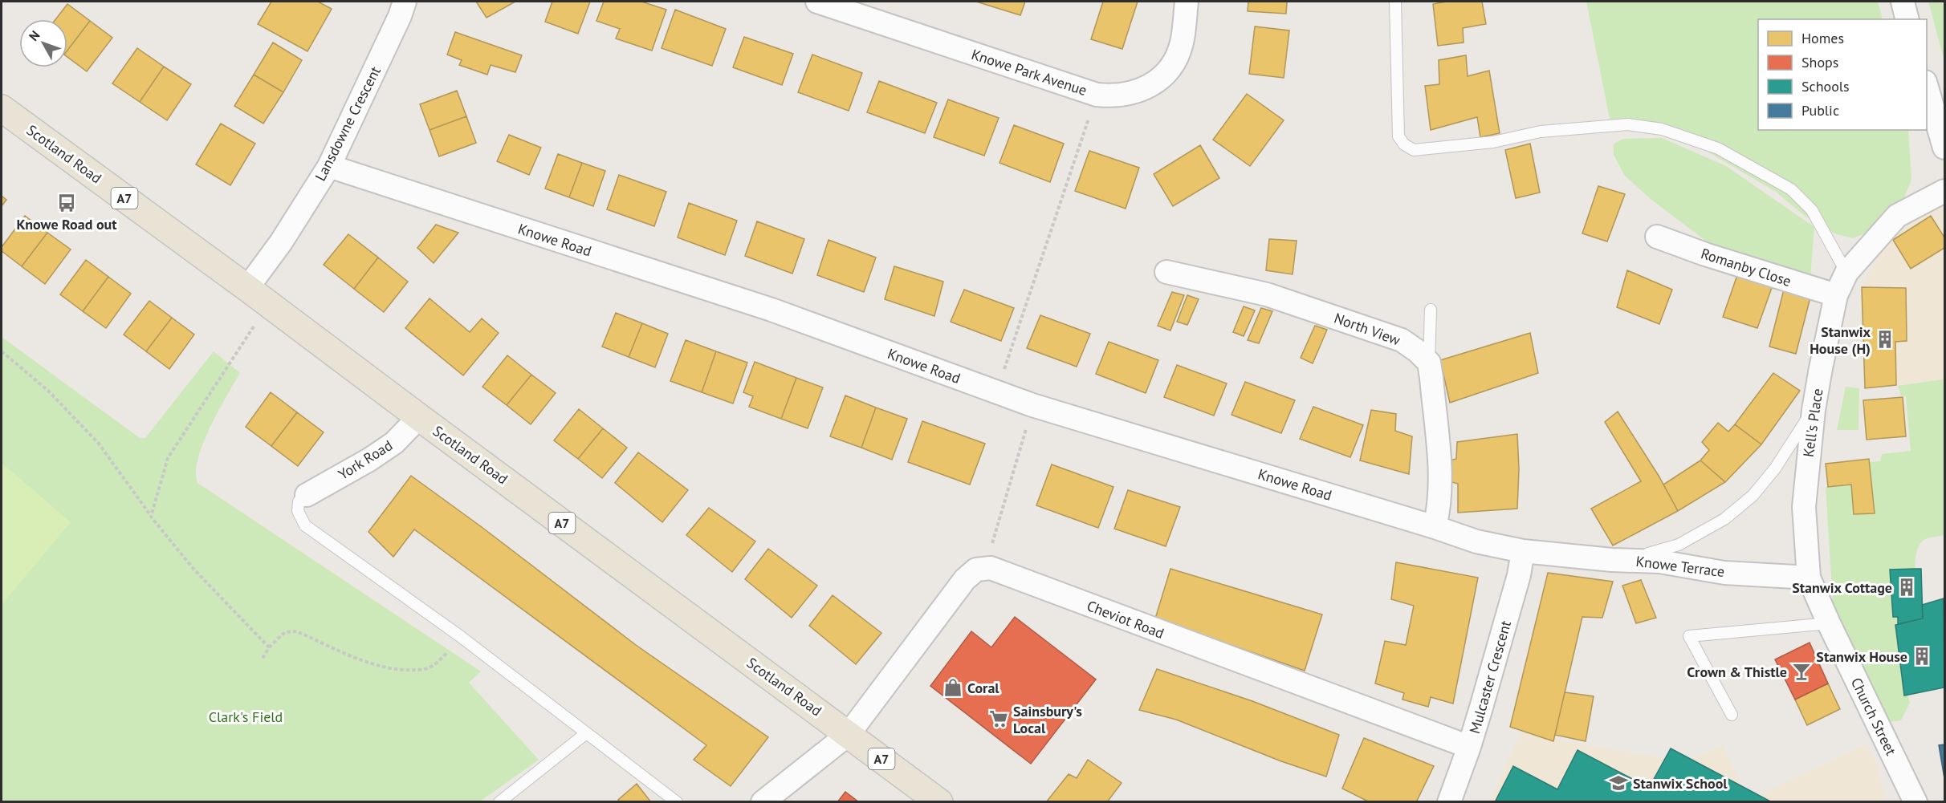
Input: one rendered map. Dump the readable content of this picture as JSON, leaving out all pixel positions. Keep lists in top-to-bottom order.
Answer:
{
  "streets": {
    "main road": ["Scotland Road", "A7"],
    "street": [
      "Knowe Park Avenue",
      "Lansdowne Crescent",
      "Knowe Road",
      "Romanby Close",
      "North View",
      "Kell's Place",
      "York Road",
      "Knowe Terrace",
      "Cheviot Road",
      "Mulcaster Crescent",
      "Church Street"
    ]
  },
  "crossings": [
    ["Lansdowne Crescent", "Scotland Road"],
    ["Lansdowne Crescent", "Knowe Road"],
    ["Scotland Road", "York Road"],
    ["Knowe Road", "Knowe Terrace"],
    ["Knowe Road", "Mulcaster Crescent"],
    ["Romanby Close", "Kell's Place"],
    ["Kell's Place", "Knowe Terrace"],
    ["Kell's Place", "Church Street"],
    ["Knowe Terrace", "Mulcaster Crescent"],
    ["Knowe Terrace", "Church Street"],
    ["Cheviot Road", "Mulcaster Crescent"]
  ],
  "parks": ["Clark's Field"],
  "places": {
    "bus stop": ["Knowe Road out"],
    "building": ["Stanwix House (H)", "Stanwix Cottage", "Stanwix House"],
    "bar": ["Crown & Thistle"],
    "shop": ["Coral"],
    "supermarket": ["Sainsbury's Local"],
    "school or university": ["Stanwix School"]
  },
  "legend": [
    "Homes",
    "Shops",
    "Schools",
    "Public"
  ],
  "north": "top left"
}
